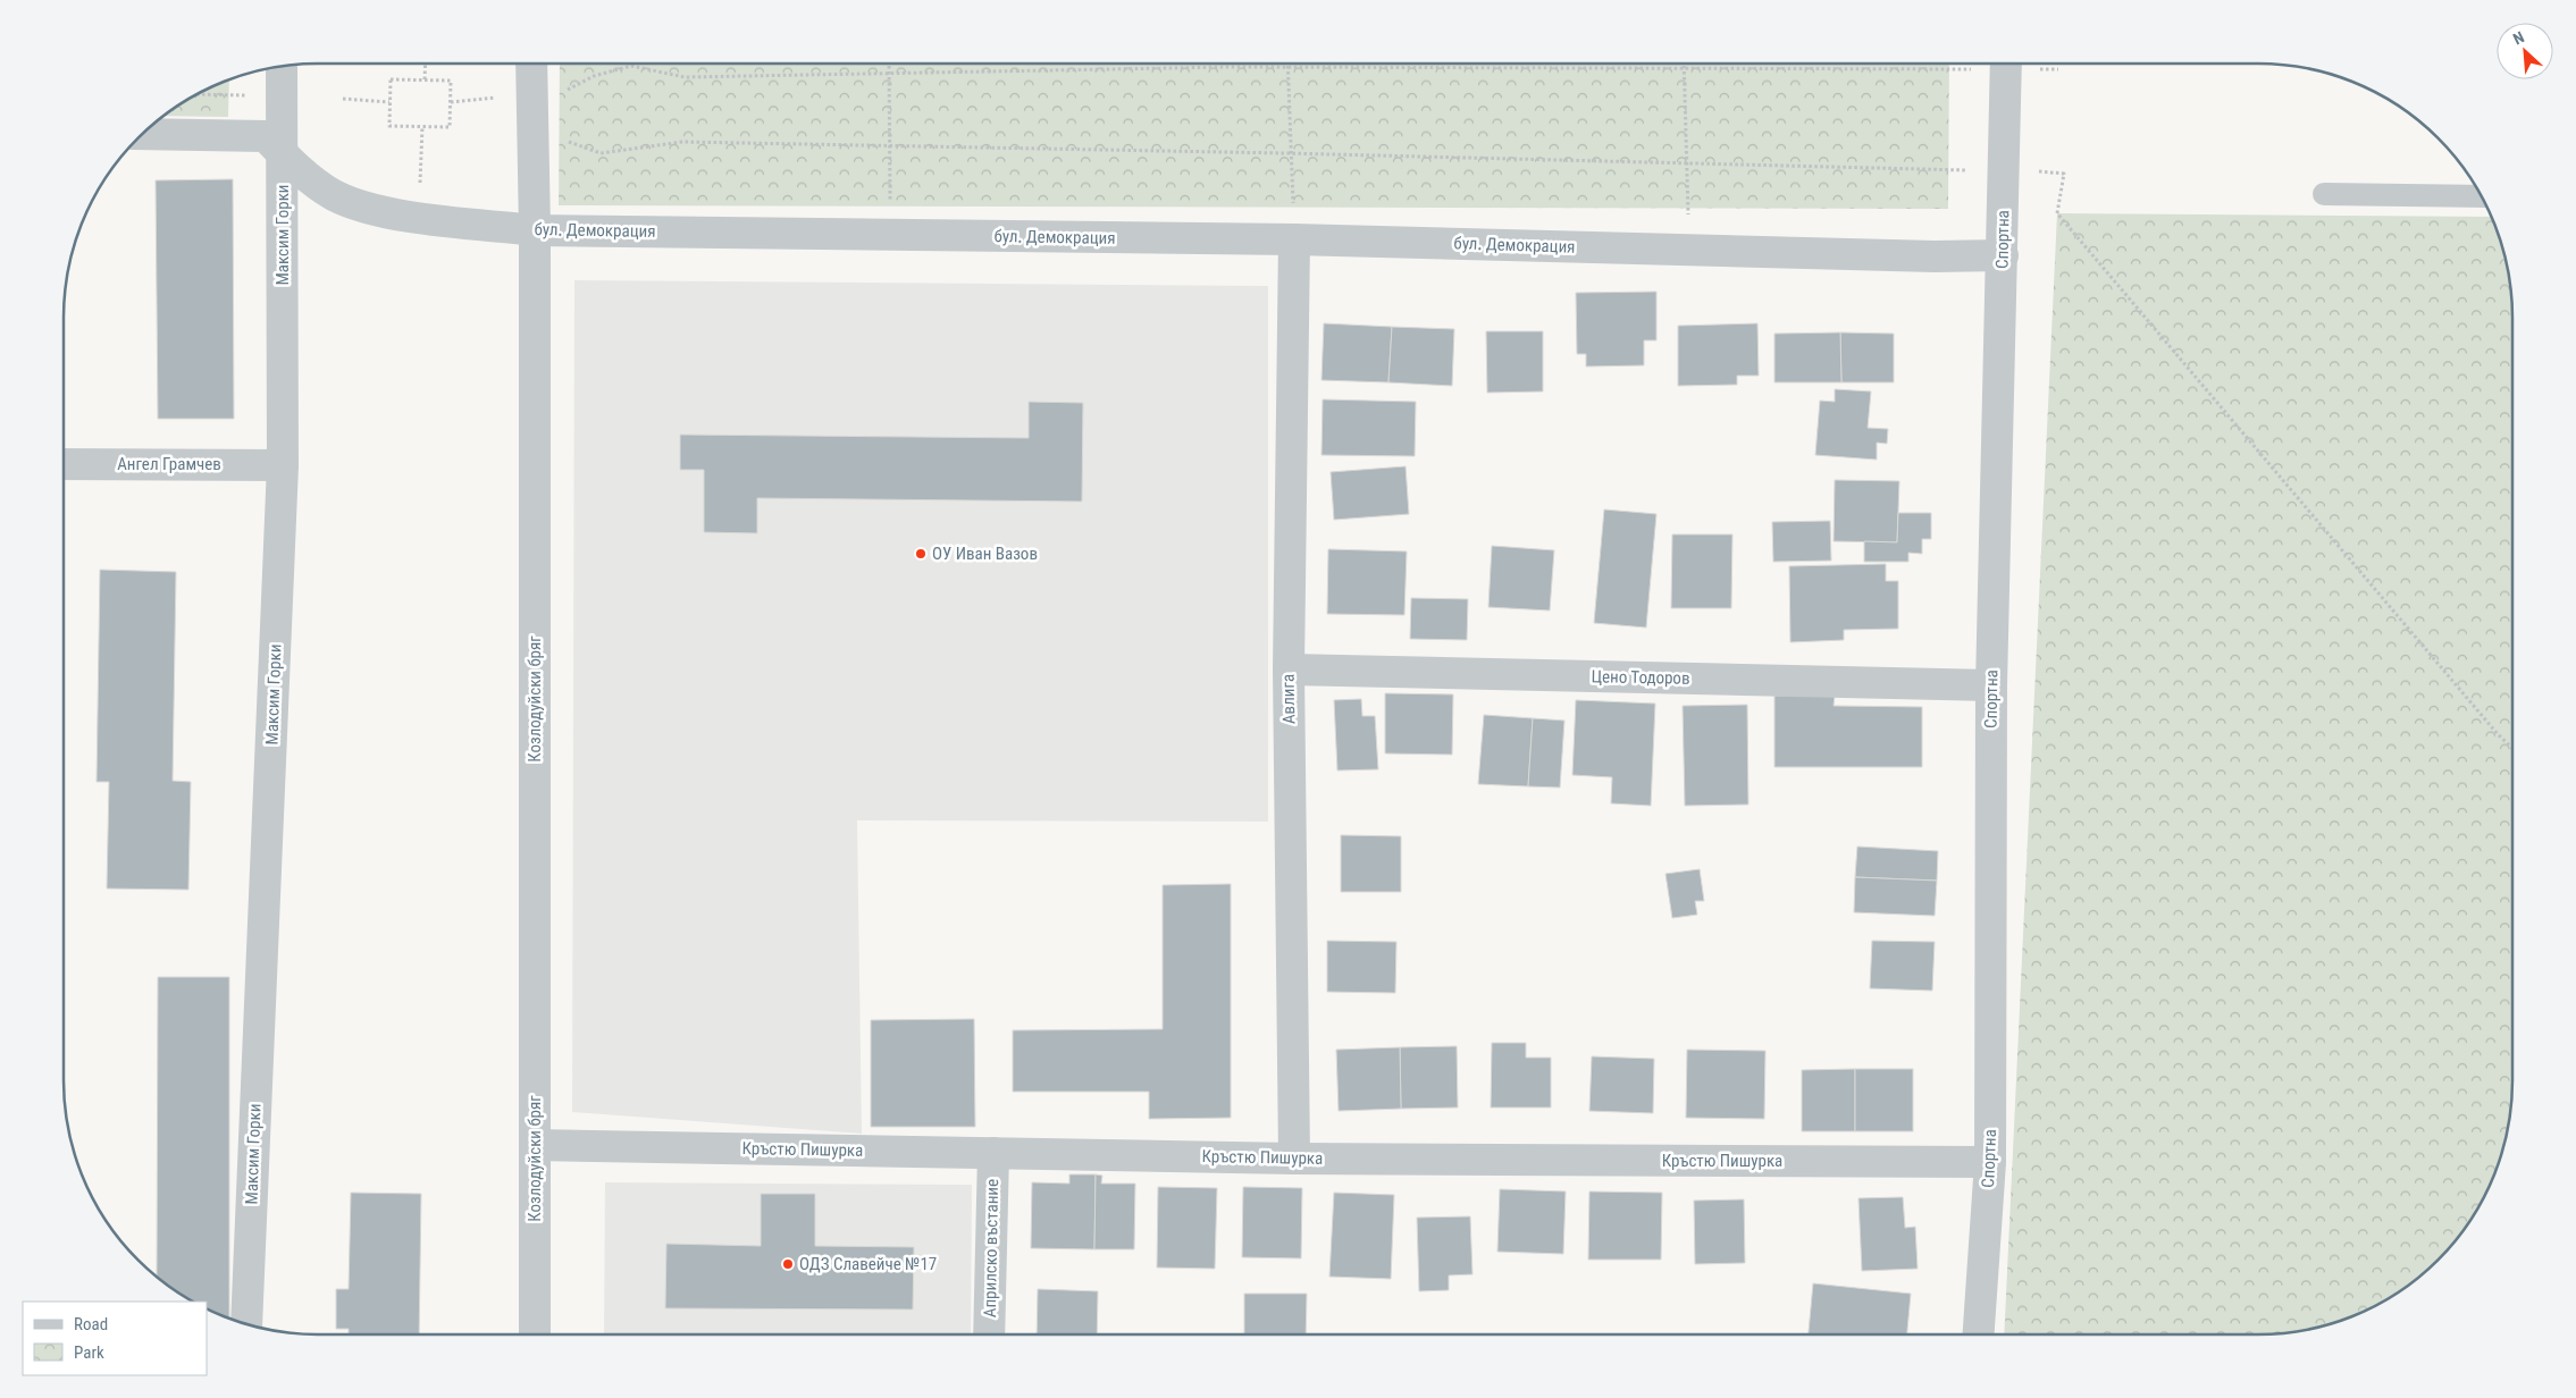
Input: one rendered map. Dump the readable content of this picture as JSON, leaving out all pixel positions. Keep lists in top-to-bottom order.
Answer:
{
  "streets": {
    "street": [
      "бул. Демокрация",
      "Максим Горки",
      "Спортна",
      "Ангел Грамчев",
      "Цено Тодоров",
      "Козлодуйски бряг",
      "Авлига",
      "Кръстю Пишурка",
      "Априлско въстание"
    ]
  },
  "crossings": [
    ["бул. Демокрация", "Максим Горки"],
    ["бул. Демокрация", "Спортна"],
    ["бул. Демокрация", "Козлодуйски бряг"],
    ["бул. Демокрация", "Авлига"],
    ["Максим Горки", "Ангел Грамчев"],
    ["Спортна", "Цено Тодоров"],
    ["Спортна", "Кръстю Пишурка"],
    ["Цено Тодоров", "Авлига"],
    ["Козлодуйски бряг", "Кръстю Пишурка"],
    ["Авлига", "Кръстю Пишурка"],
    ["Кръстю Пишурка", "Априлско въстание"]
  ],
  "places": ["ОУ Иван Вазов", "ОДЗ Славейче №17"],
  "legend": ["Road", "Park"],
  "north": "top left"
}
